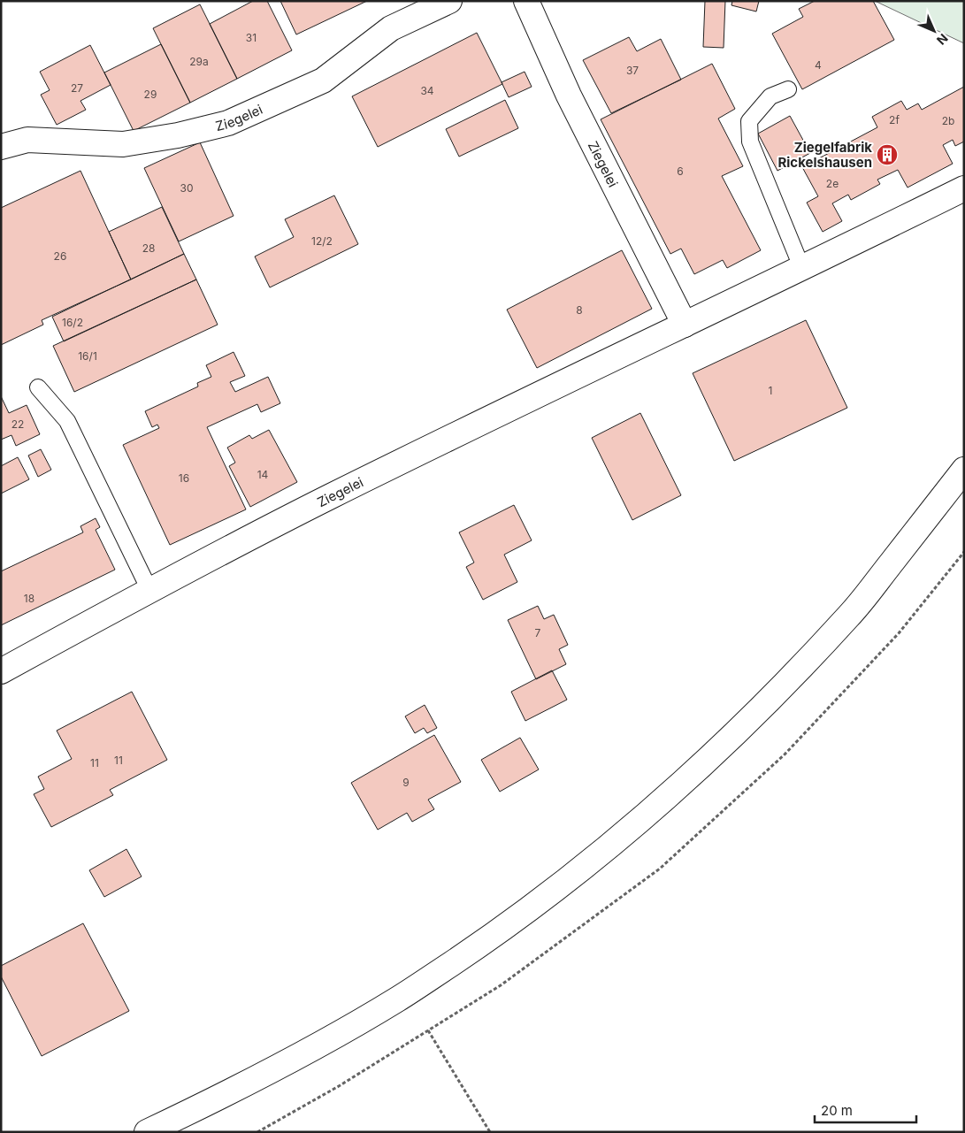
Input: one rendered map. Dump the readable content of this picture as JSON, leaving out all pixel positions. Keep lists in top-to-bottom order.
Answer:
{
  "streets": {
    "street": ["Ziegelei"]
  },
  "places": {
    "building": ["Ziegelfabrik Rickelshausen"]
  },
  "house_numbers": [
    "31",
    "29a",
    "4",
    "37",
    "27",
    "34",
    "29",
    "2f",
    "2b",
    "6",
    "2e",
    "30",
    "12/2",
    "28",
    "26",
    "8",
    "16/2",
    "16/1",
    "1",
    "22",
    "14",
    "16",
    "18",
    "7",
    "11",
    "11",
    "9"
  ],
  "scale_bar": "20 m",
  "north": "bottom right"
}
